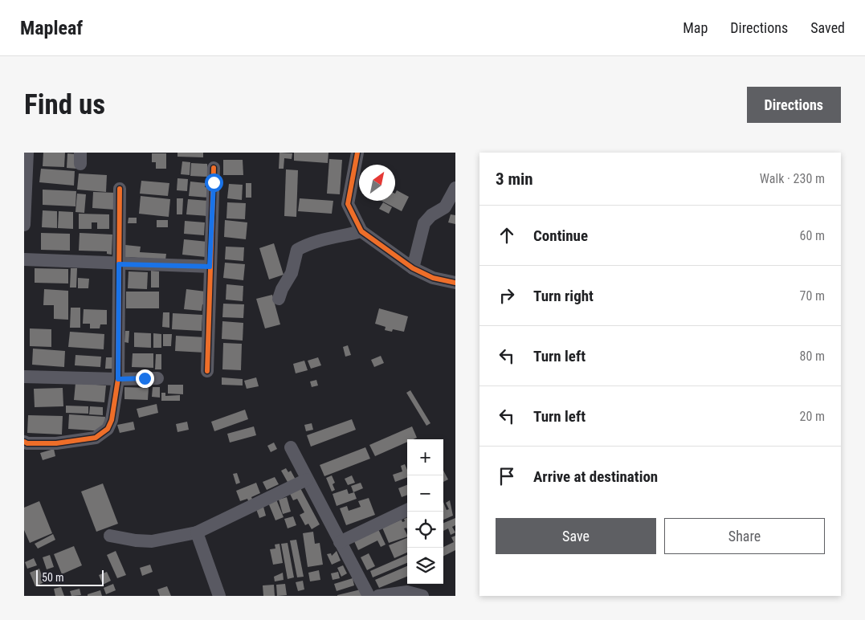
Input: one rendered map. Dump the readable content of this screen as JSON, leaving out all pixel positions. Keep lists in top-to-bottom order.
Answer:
{
  "scale_bar": "50 m",
  "north": "top right",
  "page": {
    "header": "Mapleaf",
    "nav": ["Map", "Directions", "Saved"],
    "buttons": [
      "Directions",
      ["Save", "Share"]
    ],
    "title": "Find us",
    "heading": ["3 min", "Walk · 230 m"],
    "list": [
      ["Continue", "60 m"],
      ["Turn right", "70 m"],
      ["Turn left", "80 m"],
      ["Turn left", "20 m"],
      "Arrive at destination"
    ],
    "map_buttons": ["+", "−"],
    "scale": "50 m"
  }
}
